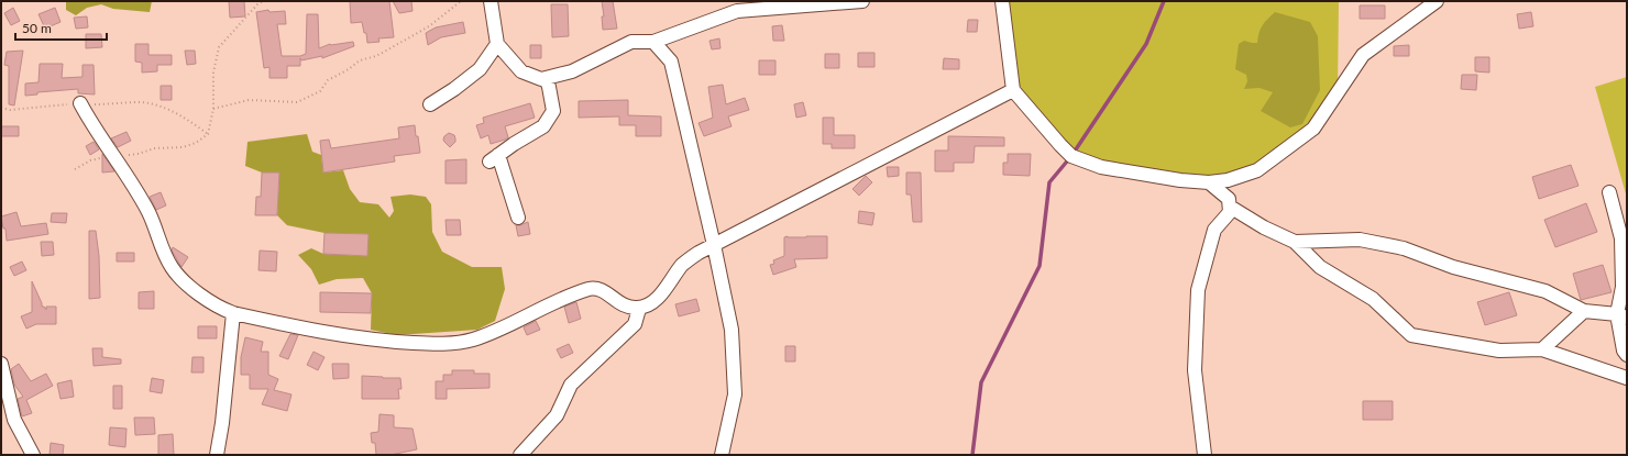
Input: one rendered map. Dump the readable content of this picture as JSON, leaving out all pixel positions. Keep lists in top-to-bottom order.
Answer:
{
  "scale_bar": "50 m"
}
